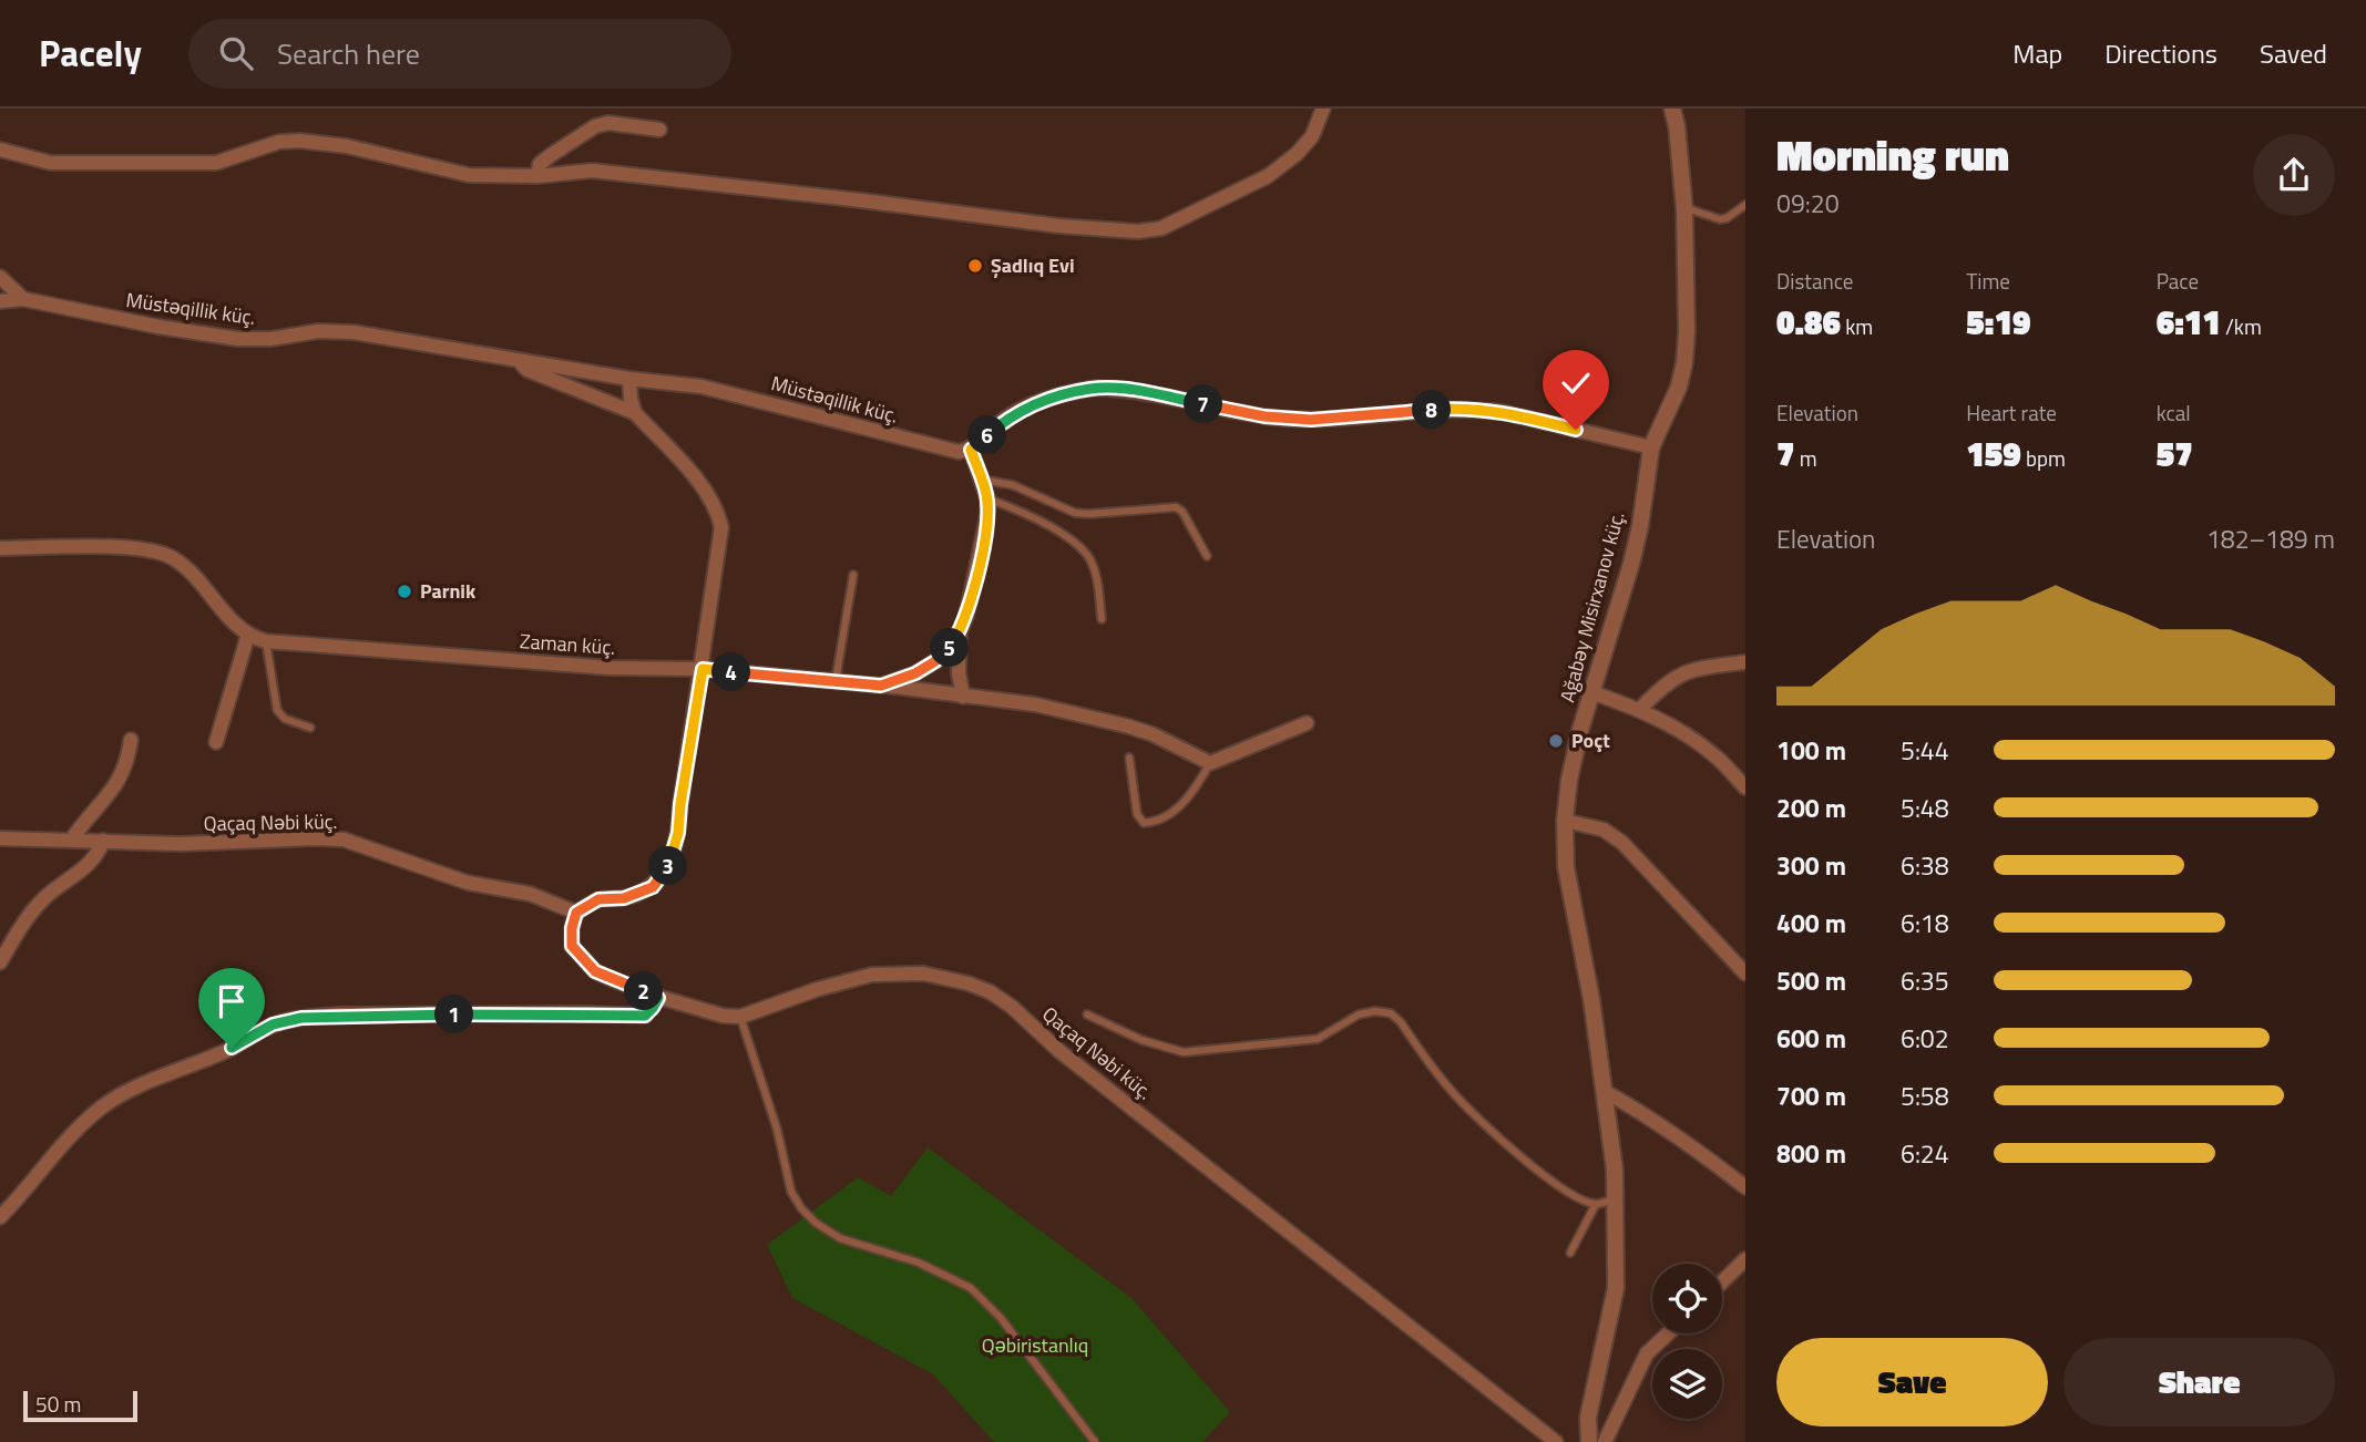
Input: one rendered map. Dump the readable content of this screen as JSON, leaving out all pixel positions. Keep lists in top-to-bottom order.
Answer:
{
  "streets": {
    "street": [
      "Müstəqillik küç.",
      "Ağabəy Misirxanov küç.",
      "Zaman küç.",
      "Qaçaq Nəbi küç."
    ]
  },
  "crossings": [
    ["Müstəqillik küç.", "Zaman küç."]
  ],
  "parks": ["Qəbiristanlıq"],
  "places": ["Şadlıq Evi", "Parnik", "Poçt"],
  "scale_bar": "50 m",
  "page": {
    "header": "Pacely",
    "search": "Search here",
    "nav": ["Map", "Directions", "Saved"],
    "heading": ["Morning run", "09:20"],
    "stats": [
      ["Distance", "0.86 km"],
      ["Time", "5:19"],
      ["Pace", "6:11 /km"],
      ["Elevation", "7 m"],
      ["Heart rate", "159 bpm"],
      ["kcal", "57"]
    ],
    "pins": [
      "7",
      "8",
      "6",
      "5",
      "4",
      "3",
      "2",
      "1"
    ],
    "chart": ["Elevation", "182–189 m"],
    "list": [
      {
        "name": "100 m",
        "note": "5:44"
      },
      {
        "name": "200 m",
        "note": "5:48"
      },
      {
        "name": "300 m",
        "note": "6:38"
      },
      {
        "name": "400 m",
        "note": "6:18"
      },
      {
        "name": "500 m",
        "note": "6:35"
      },
      {
        "name": "600 m",
        "note": "6:02"
      },
      {
        "name": "700 m",
        "note": "5:58"
      },
      {
        "name": "800 m",
        "note": "6:24"
      }
    ],
    "buttons": ["Save", "Share"],
    "scale": "50 m"
  }
}
